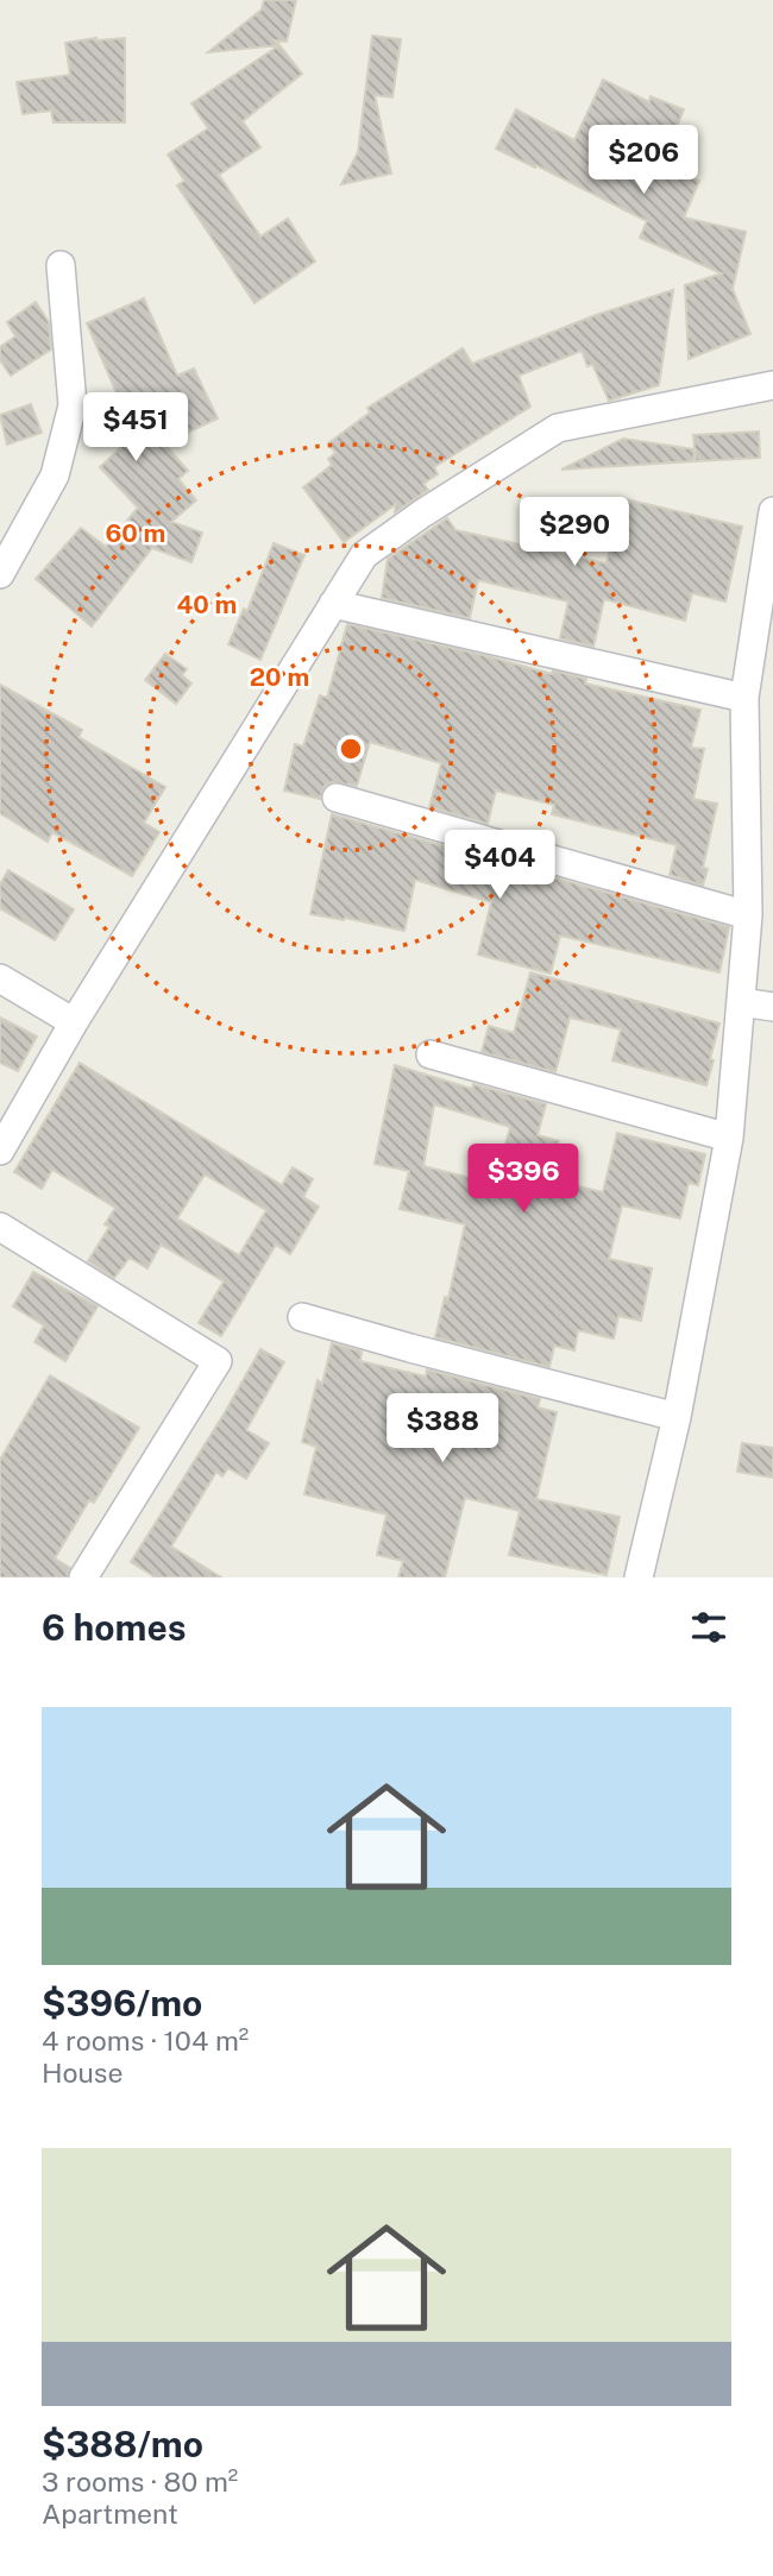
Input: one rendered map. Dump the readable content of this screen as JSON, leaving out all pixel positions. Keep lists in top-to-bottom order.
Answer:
{
  "page": {
    "price": [
      "$206",
      "$451",
      "$290",
      "$404",
      "$396",
      "$388"
    ],
    "heading": "6 homes",
    "list": [
      {
        "name": "$396/mo",
        "note": "4 rooms · 104 m² · House"
      },
      {
        "name": "$388/mo",
        "note": "3 rooms · 80 m² · Apartment"
      }
    ]
  },
  "rings": ["60 m", "40 m", "20 m"]
}
